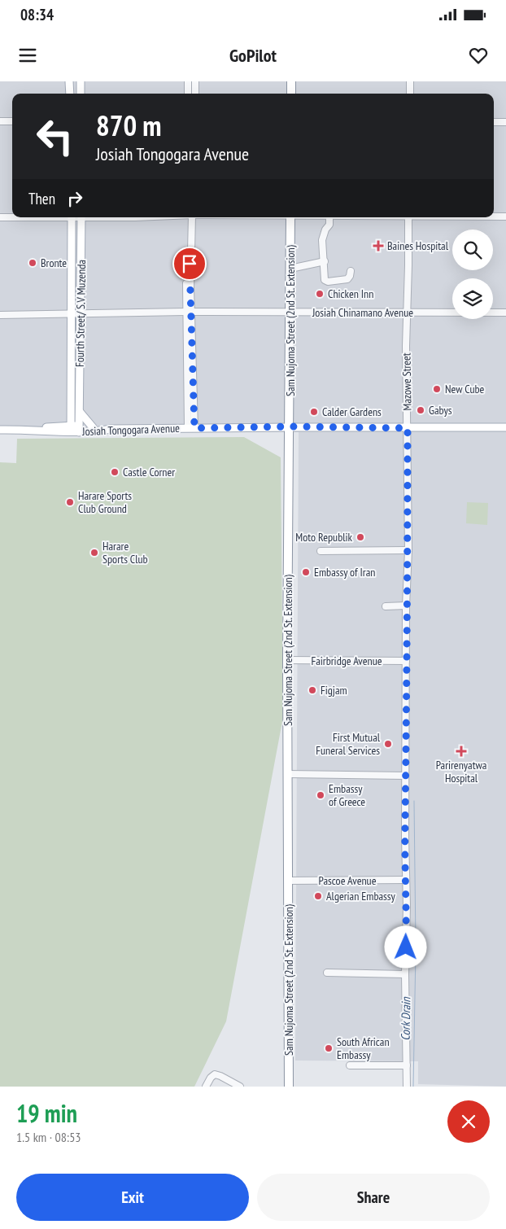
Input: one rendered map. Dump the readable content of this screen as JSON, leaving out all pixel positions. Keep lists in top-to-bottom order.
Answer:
{
  "streets": {
    "highway": ["Sam Nujoma Street (2nd St. Extension)"],
    "main road": ["Fourth Street/ S.V Muzenda", "Josiah Tongogara Avenue"],
    "street": [
      "Josiah Chinamano Avenue",
      "Mazowe Street",
      "Fairbridge Avenue",
      "Pascoe Avenue"
    ]
  },
  "crossings": [
    ["Josiah Chinamano Avenue", "Fourth Street/ S.V Muzenda"],
    ["Josiah Chinamano Avenue", "Sam Nujoma Street (2nd St. Extension)"],
    ["Josiah Chinamano Avenue", "Mazowe Street"],
    ["Fourth Street/ S.V Muzenda", "Josiah Tongogara Avenue"],
    ["Sam Nujoma Street (2nd St. Extension)", "Josiah Tongogara Avenue"],
    ["Sam Nujoma Street (2nd St. Extension)", "Fairbridge Avenue"],
    ["Sam Nujoma Street (2nd St. Extension)", "Pascoe Avenue"],
    ["Mazowe Street", "Josiah Tongogara Avenue"],
    ["Mazowe Street", "Fairbridge Avenue"],
    ["Mazowe Street", "Pascoe Avenue"]
  ],
  "water": ["Cork Drain"],
  "places": {
    "health": ["Baines Hospital", "Parirenyatwa Hospital"],
    "other": [
      "Bronte",
      "Chicken Inn",
      "New Cube",
      "Gabys",
      "Calder Gardens",
      "Castle Corner",
      "Harare Sports Club Ground",
      "Moto Republik",
      "Harare Sports Club",
      "Embassy of Iran",
      "Figjam",
      "First Mutual Funeral Services",
      "Embassy of Greece",
      "Algerian Embassy",
      "South African Embassy"
    ]
  },
  "page": {
    "status": "08:34",
    "header": "GoPilot",
    "turn": ["870 m", "Josiah Tongogara Avenue"],
    "then": "Then",
    "heading": ["19 min", "1.5 km · 08:53"],
    "buttons": ["Exit", "Share"]
  }
}
